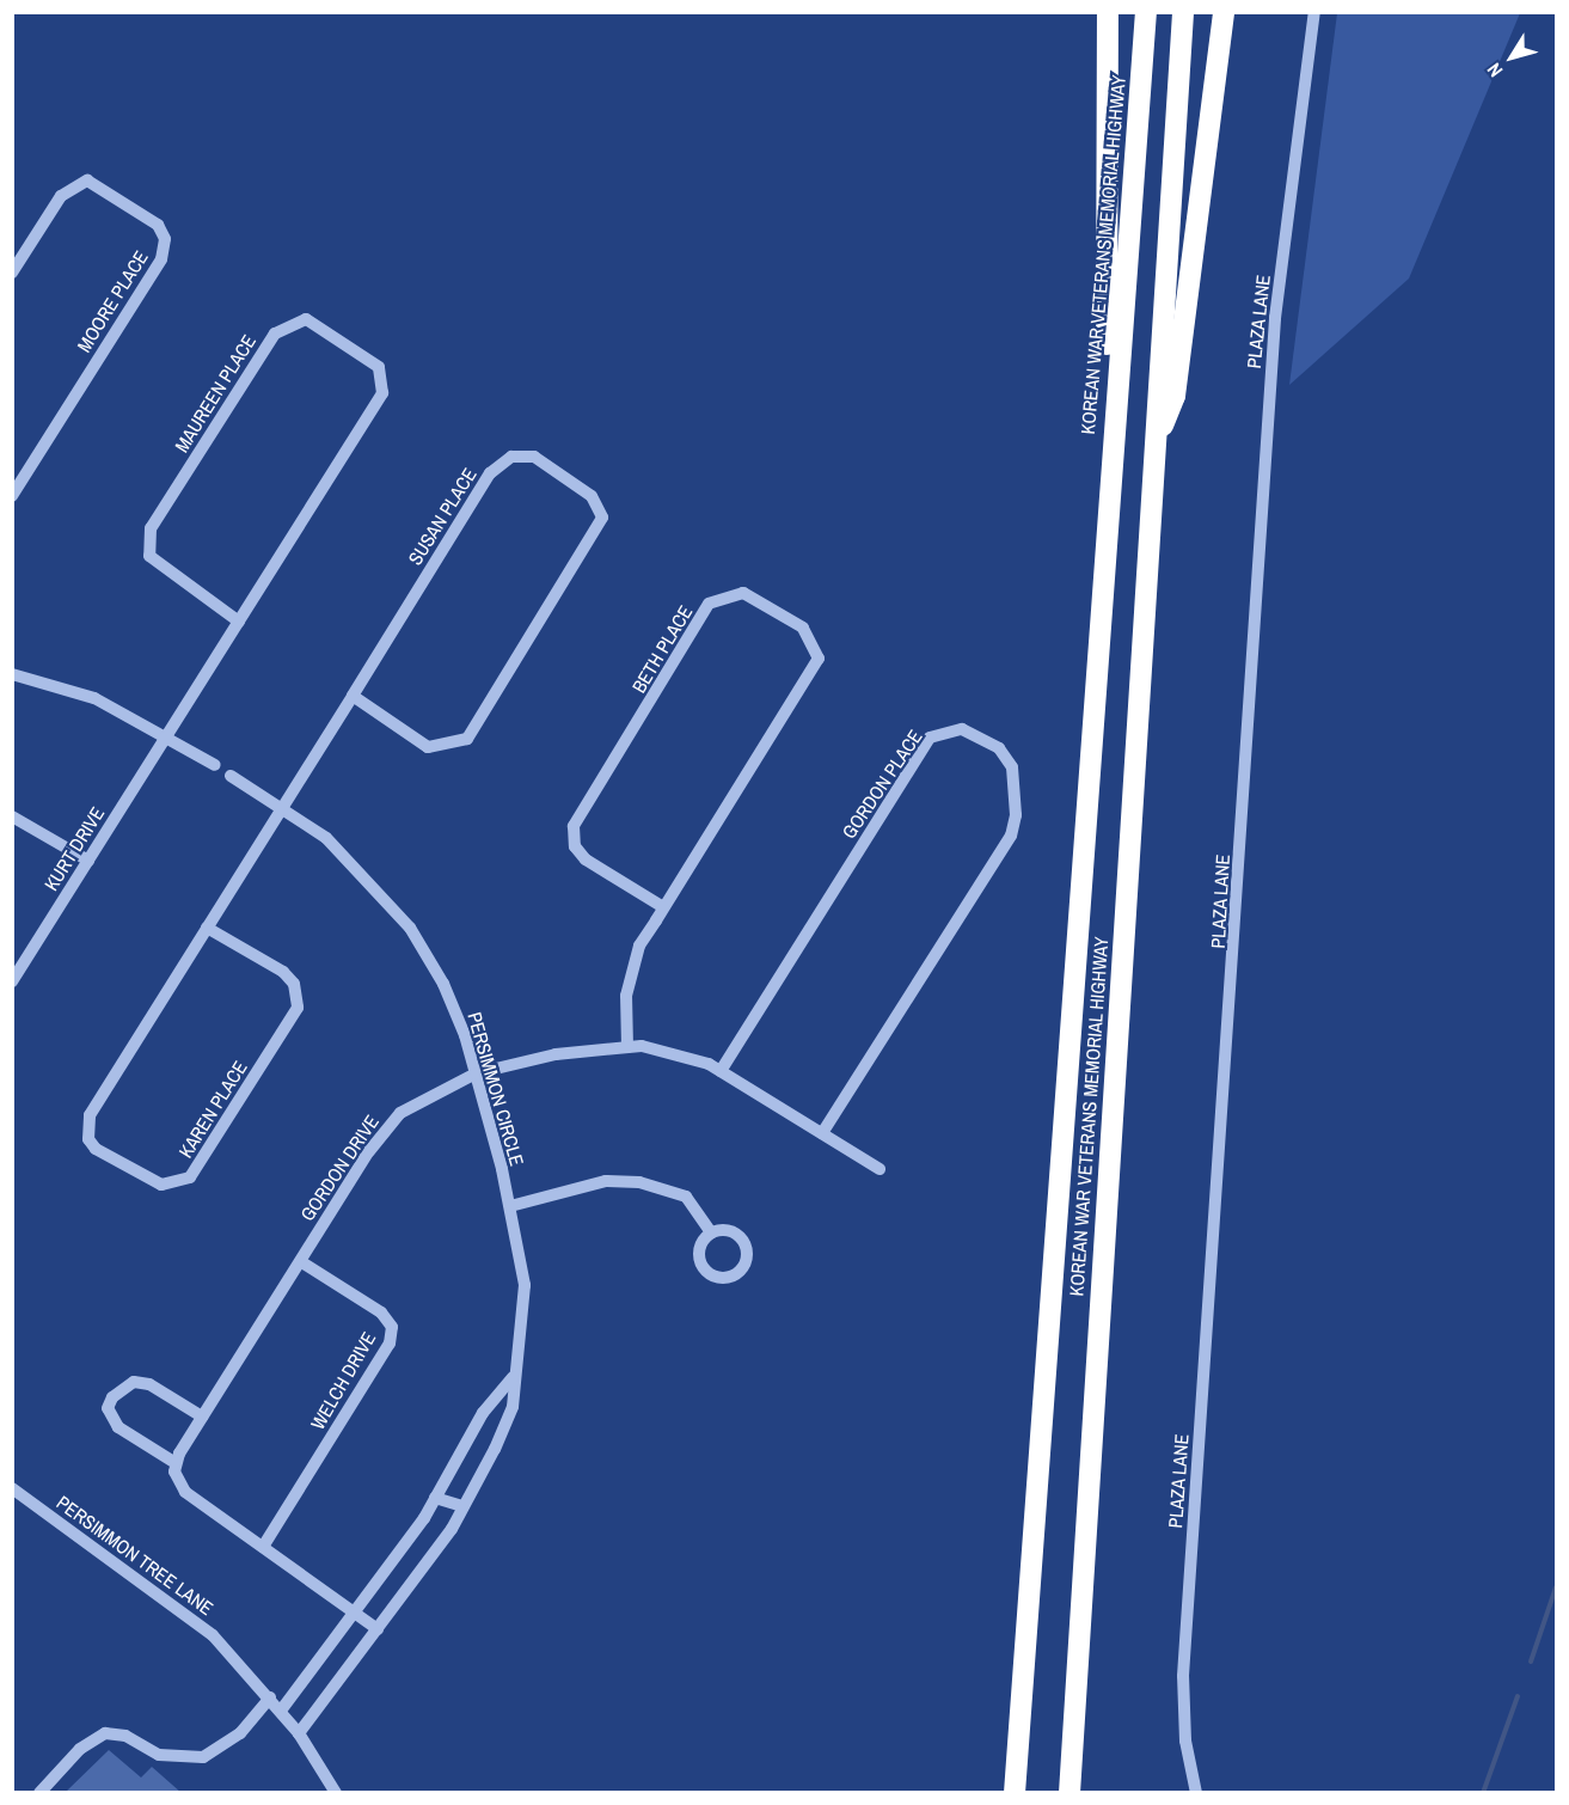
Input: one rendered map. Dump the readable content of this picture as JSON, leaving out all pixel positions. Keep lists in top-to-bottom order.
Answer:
{
  "streets": {
    "highway": ["KOREAN WAR VETERANS MEMORIAL HIGHWAY"],
    "street": [
      "MOORE PLACE",
      "PLAZA LANE",
      "MAUREEN PLACE",
      "SUSAN PLACE",
      "BETH PLACE",
      "GORDON PLACE",
      "KURT DRIVE",
      "PERSIMMON CIRCLE",
      "KAREN PLACE",
      "GORDON DRIVE",
      "WELCH DRIVE",
      "PERSIMMON TREE LANE"
    ]
  },
  "crossings": [
    ["MAUREEN PLACE", "KURT DRIVE"],
    ["SUSAN PLACE", "KAREN PLACE"],
    ["BETH PLACE", "GORDON DRIVE"],
    ["GORDON PLACE", "GORDON DRIVE"],
    ["PERSIMMON CIRCLE", "KAREN PLACE"],
    ["PERSIMMON CIRCLE", "GORDON DRIVE"],
    ["PERSIMMON CIRCLE", "PERSIMMON TREE LANE"],
    ["GORDON DRIVE", "WELCH DRIVE"]
  ],
  "north": "bottom left"
}
